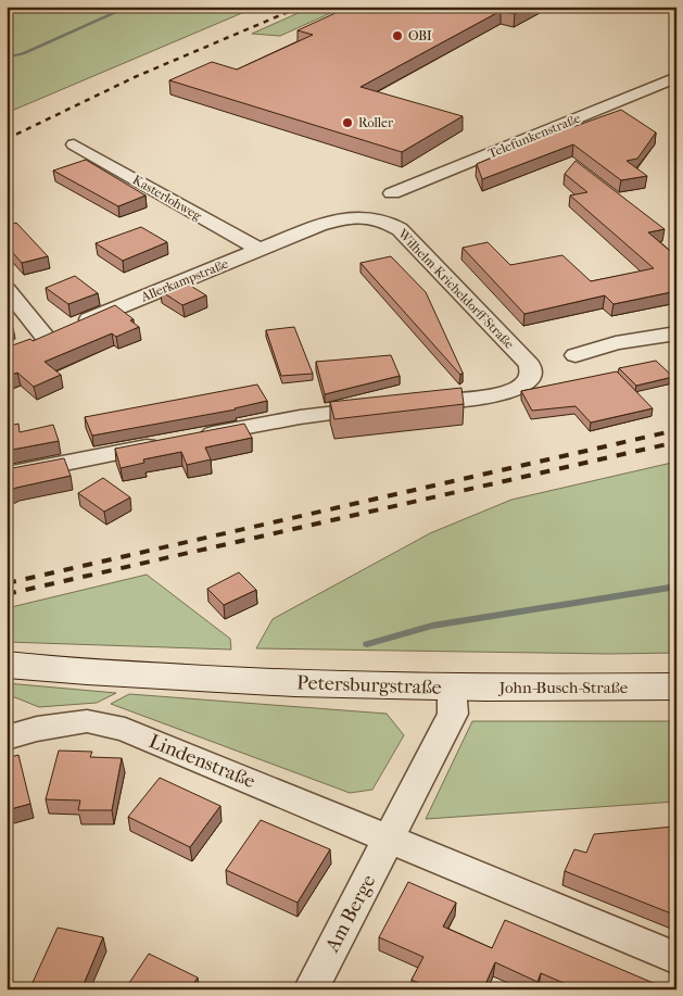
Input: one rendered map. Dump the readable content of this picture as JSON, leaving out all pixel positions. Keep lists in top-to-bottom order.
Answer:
{
  "streets": {
    "main road": ["Petersburgstraße", "John-Busch-Straße"],
    "street": [
      "Telefunkenstraße",
      "Kasterlohweg",
      "Allerkampstraße",
      "Wilhelm-Kricheldorff-Straße",
      "Lindenstraße",
      "Am Berge"
    ]
  },
  "crossings": [
    ["Kasterlohweg", "Allerkampstraße"],
    ["Allerkampstraße", "Wilhelm-Kricheldorff-Straße"],
    ["Petersburgstraße", "John-Busch-Straße"],
    ["Petersburgstraße", "Lindenstraße"],
    ["Petersburgstraße", "Am Berge"],
    ["Lindenstraße", "Am Berge"]
  ],
  "places": ["OBI", "Roller"]
}
